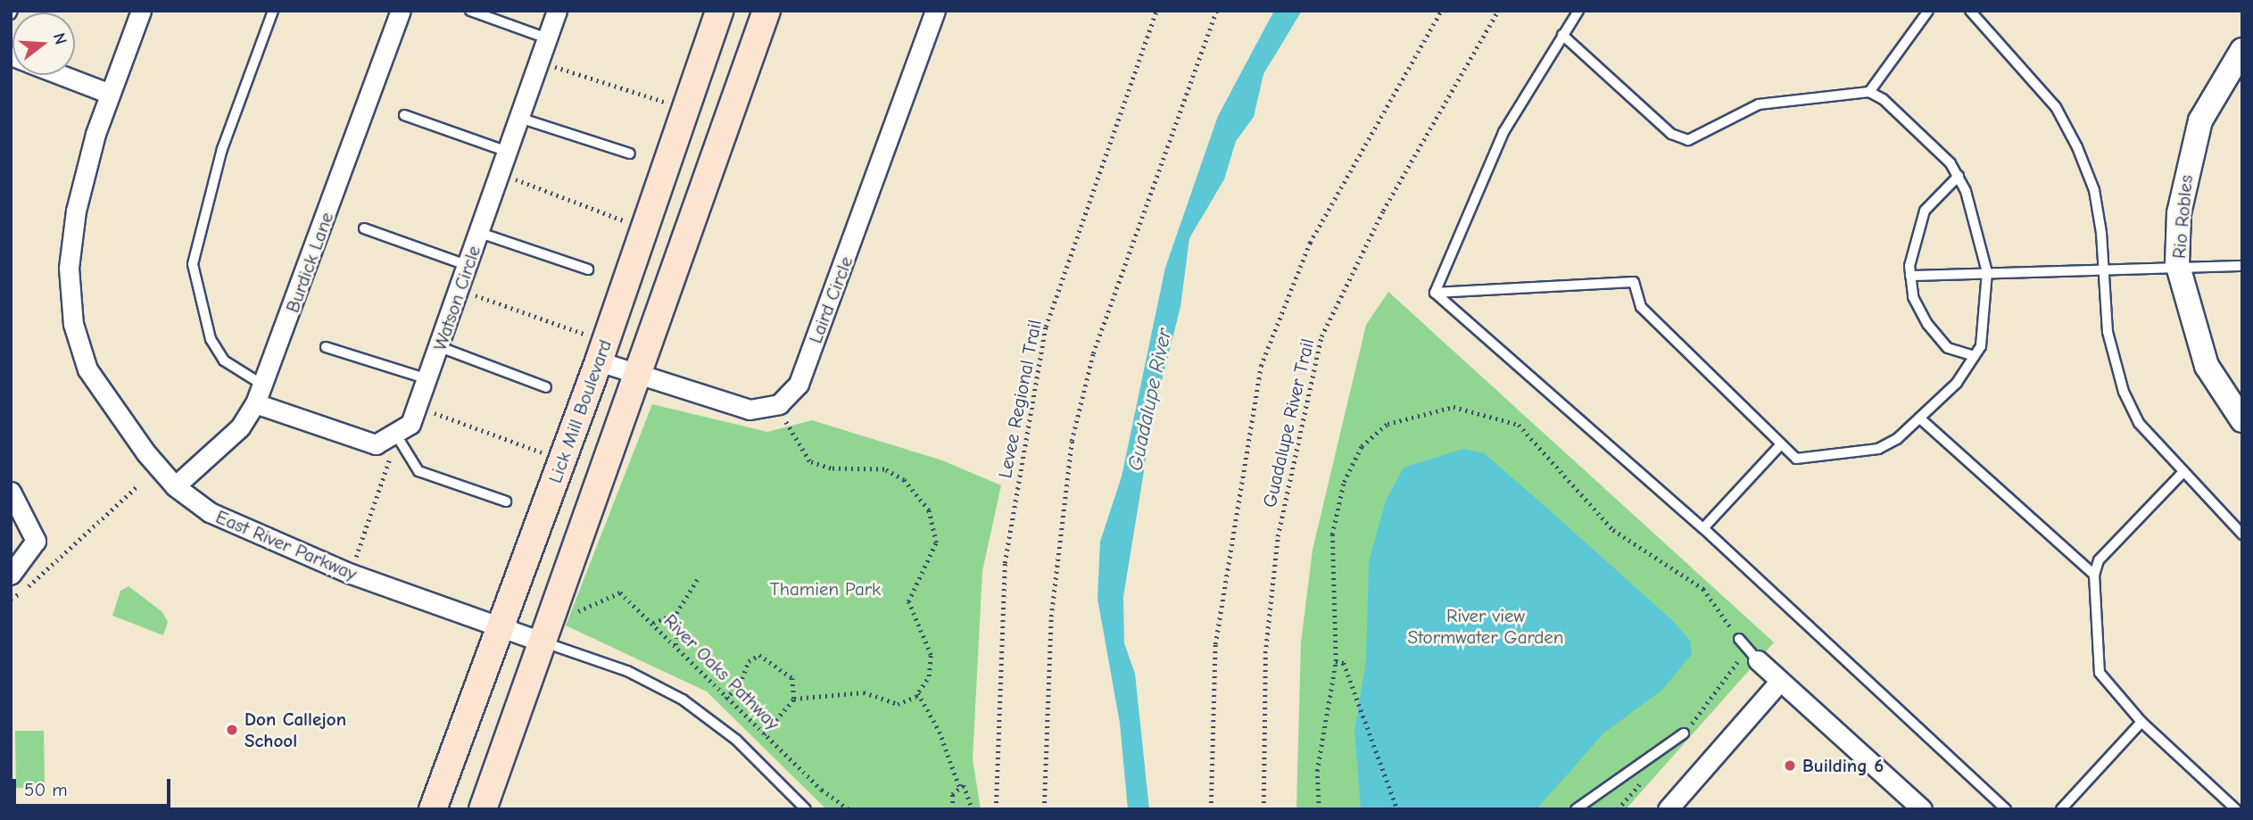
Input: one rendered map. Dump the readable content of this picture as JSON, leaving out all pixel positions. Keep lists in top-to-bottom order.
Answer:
{
  "streets": {
    "main road": ["Lick Mill Boulevard"],
    "street": [
      "Rio Robles",
      "Burdick Lane",
      "Watson Circle",
      "Laird Circle",
      "East River Parkway"
    ],
    "path": ["Levee Regional Trail", "Guadalupe River Trail", "River Oaks Pathway"]
  },
  "crossings": [
    ["Burdick Lane", "East River Parkway"],
    ["Lick Mill Boulevard", "East River Parkway"]
  ],
  "water": ["Guadalupe River"],
  "parks": ["Thamien Park", "River view Stormwater Garden"],
  "places": ["Don Callejon School", "Building 6"],
  "scale_bar": "50 m",
  "north": "right"
}
